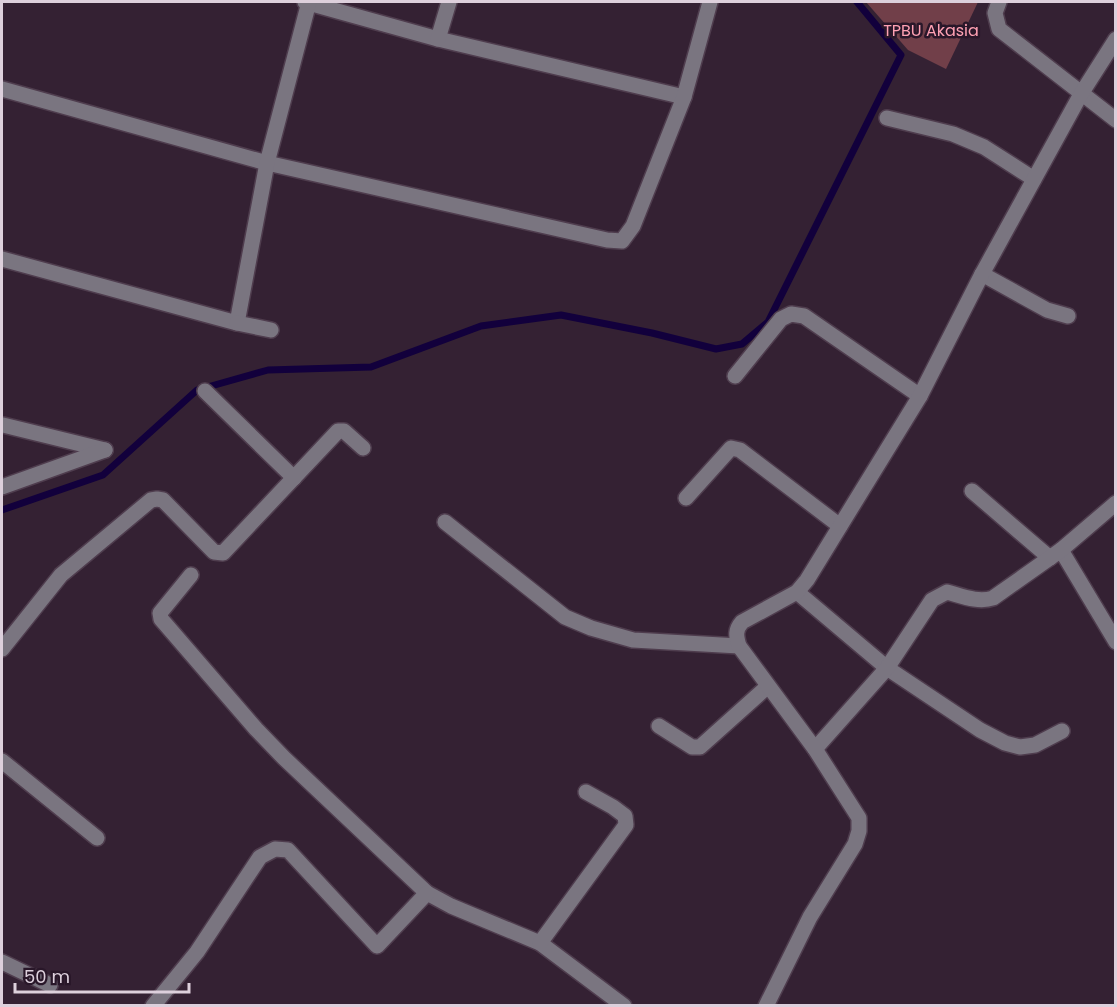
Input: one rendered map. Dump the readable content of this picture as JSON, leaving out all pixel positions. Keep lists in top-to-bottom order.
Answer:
{
  "parks": ["TPBU Akasia"],
  "scale_bar": "50 m"
}
